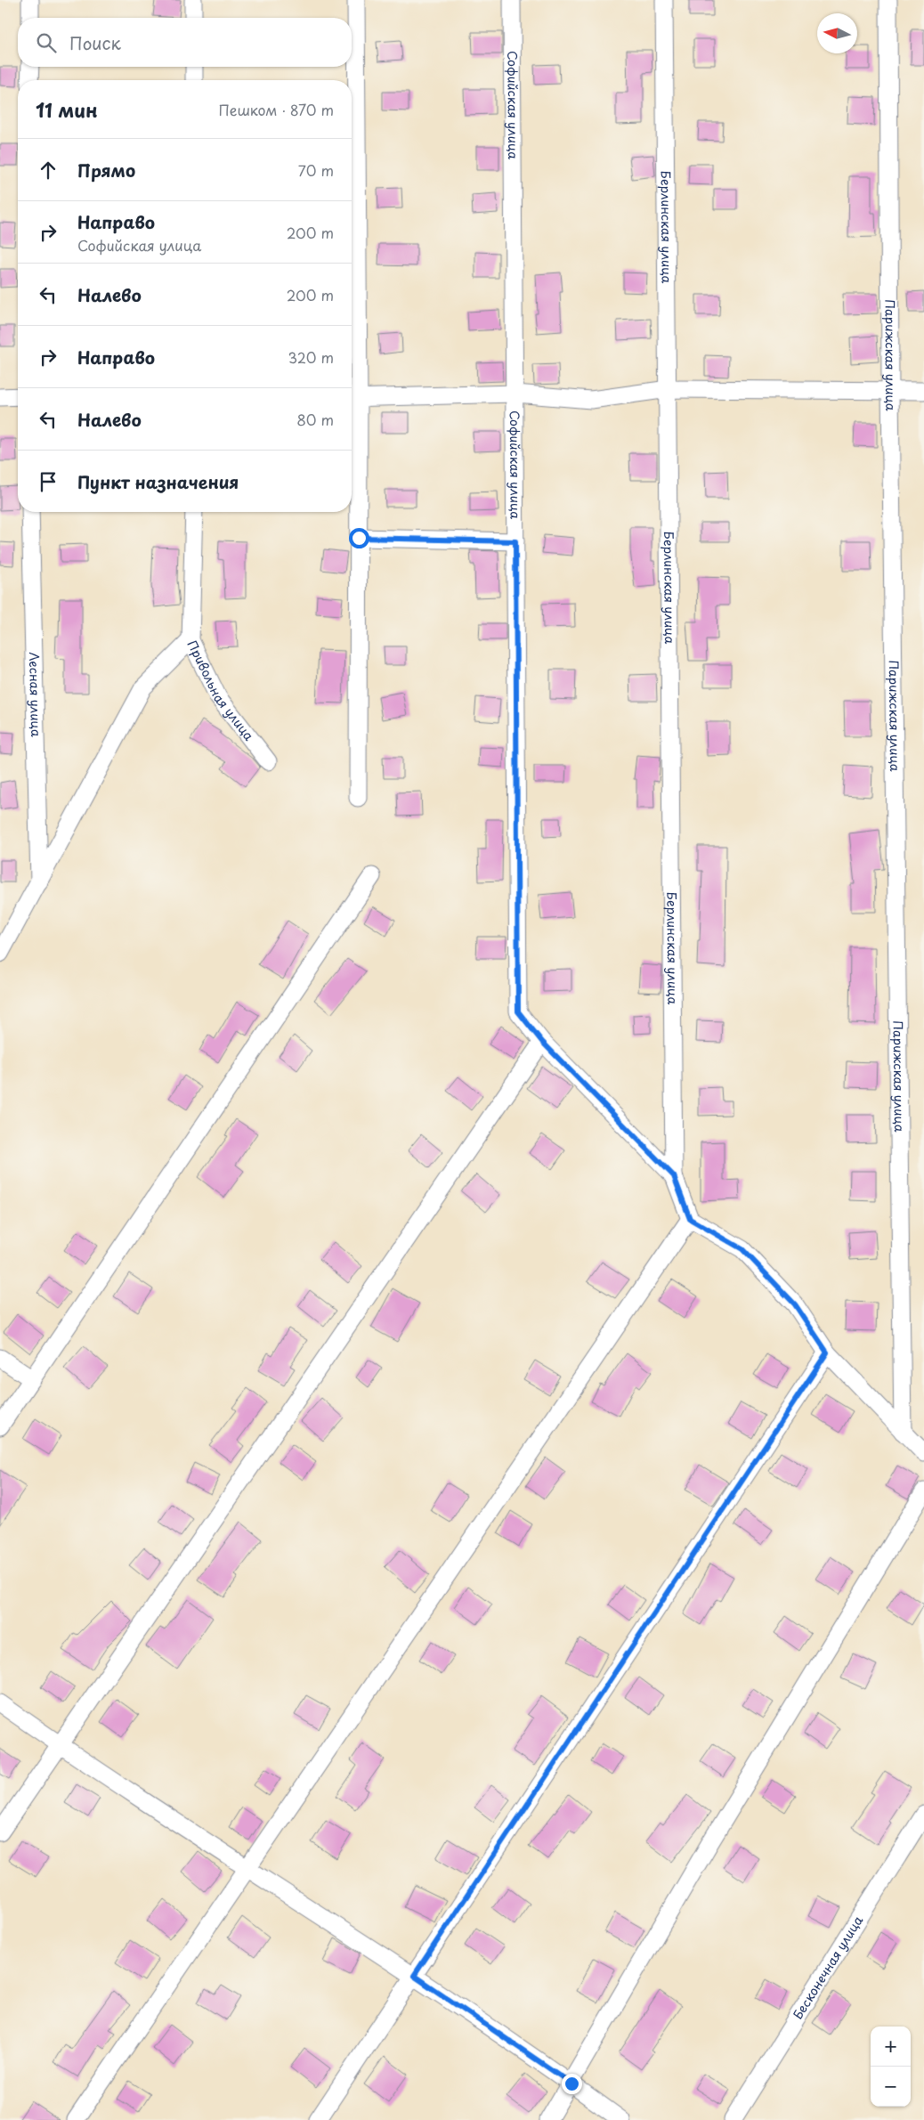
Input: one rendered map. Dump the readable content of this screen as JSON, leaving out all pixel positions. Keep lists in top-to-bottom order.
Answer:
{
  "streets": {
    "street": [
      "Софийская улица",
      "Берлинская улица",
      "Парижская улица",
      "Привольная улица",
      "Лесная улица",
      "Бесконечная улица"
    ]
  },
  "north": "left",
  "page": {
    "search": "Поиск",
    "heading": ["11 мин", "Пешком · 870 m"],
    "list": [
      ["Прямо", "70 m"],
      ["Направо", "Софийская улица", "200 m"],
      ["Налево", "200 m"],
      ["Направо", "320 m"],
      ["Налево", "80 m"],
      "Пункт назначения"
    ],
    "map_buttons": ["+", "−"]
  }
}
